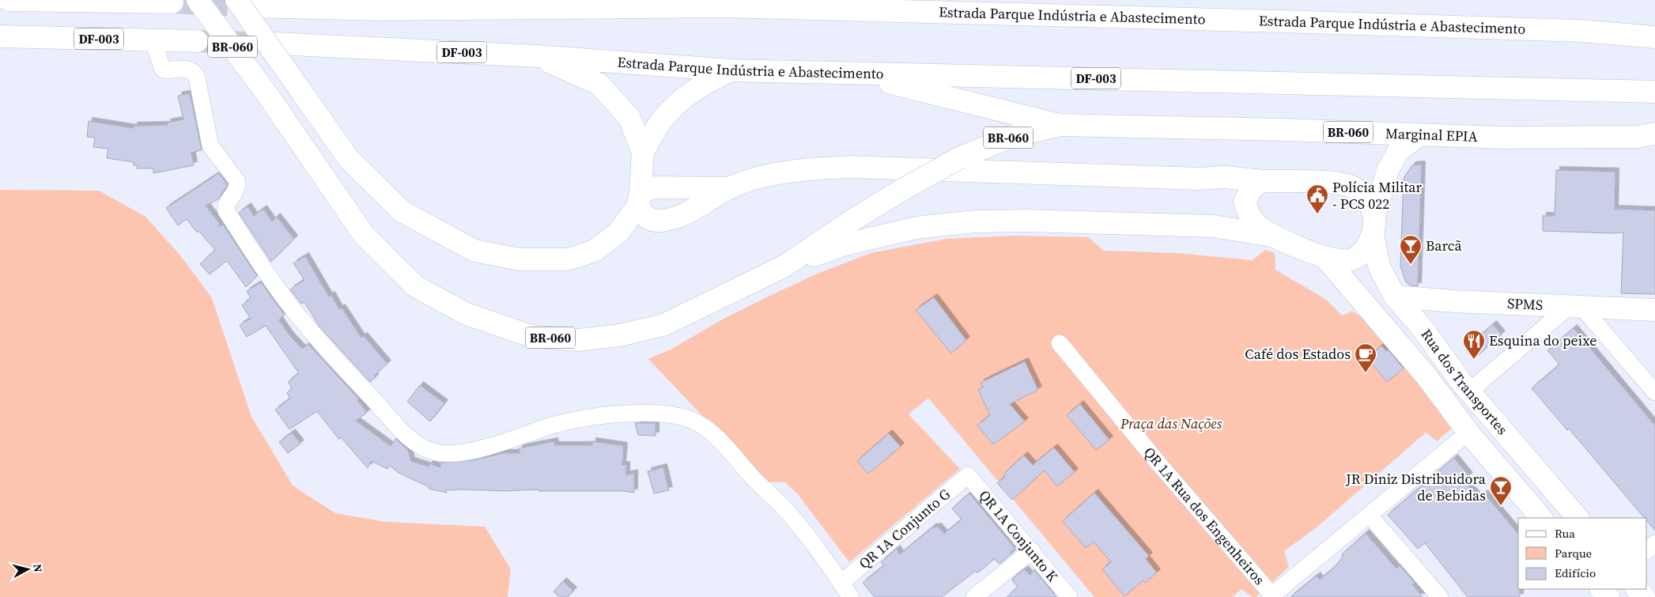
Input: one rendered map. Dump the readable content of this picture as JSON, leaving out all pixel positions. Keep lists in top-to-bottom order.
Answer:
{
  "streets": {
    "main road": [
      "Estrada Parque Indústria e Abastecimento",
      "DF-003",
      "BR-060",
      "Marginal EPIA",
      "SPMS",
      "Rua dos Transportes"
    ],
    "street": ["QR 1A Rua dos Engenheiros", "QR 1A Conjunto G", "QR 1A Conjunto K"]
  },
  "crossings": [
    ["Estrada Parque Indústria e Abastecimento", "BR-060"],
    ["BR-060", "Marginal EPIA"],
    ["Marginal EPIA", "Rua dos Transportes"],
    ["SPMS", "Rua dos Transportes"],
    ["QR 1A Conjunto G", "QR 1A Conjunto K"]
  ],
  "parks": ["Praça das Nações"],
  "places": {
    "public building": ["Polícia Militar - PCS 022"],
    "bar": ["Barcã", "JR Diniz Distribuidora de Bebidas"],
    "restaurant": ["Esquina do peixe"],
    "cafe": ["Café dos Estados"]
  },
  "legend": ["Rua", "Parque", "Edifício"],
  "north": "right"
}
